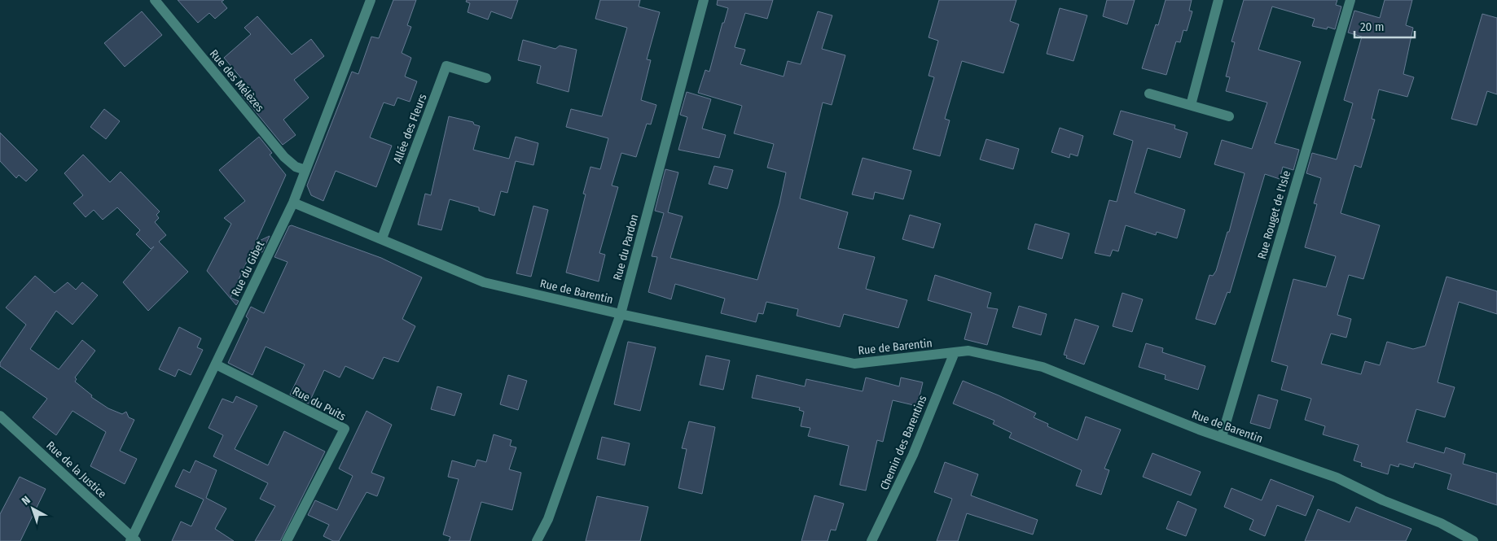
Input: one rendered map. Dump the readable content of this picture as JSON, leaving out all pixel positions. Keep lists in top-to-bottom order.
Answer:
{
  "streets": {
    "street": [
      "Rue des Mélèzes",
      "Allée des Fleurs",
      "Rue Rouget de l'Isle",
      "Rue du Pardon",
      "Rue du Gibet",
      "Rue de Barentin",
      "Rue du Puits",
      "Chemin des Barentins",
      "Rue de la Justice"
    ]
  },
  "crossings": [
    ["Rue des Mélèzes", "Rue du Gibet"],
    ["Allée des Fleurs", "Rue de Barentin"],
    ["Rue Rouget de l'Isle", "Rue de Barentin"],
    ["Rue du Pardon", "Rue de Barentin"],
    ["Rue du Gibet", "Rue de Barentin"],
    ["Rue du Gibet", "Rue du Puits"],
    ["Rue du Gibet", "Rue de la Justice"],
    ["Rue de Barentin", "Chemin des Barentins"]
  ],
  "scale_bar": "20 m",
  "north": "top left"
}
